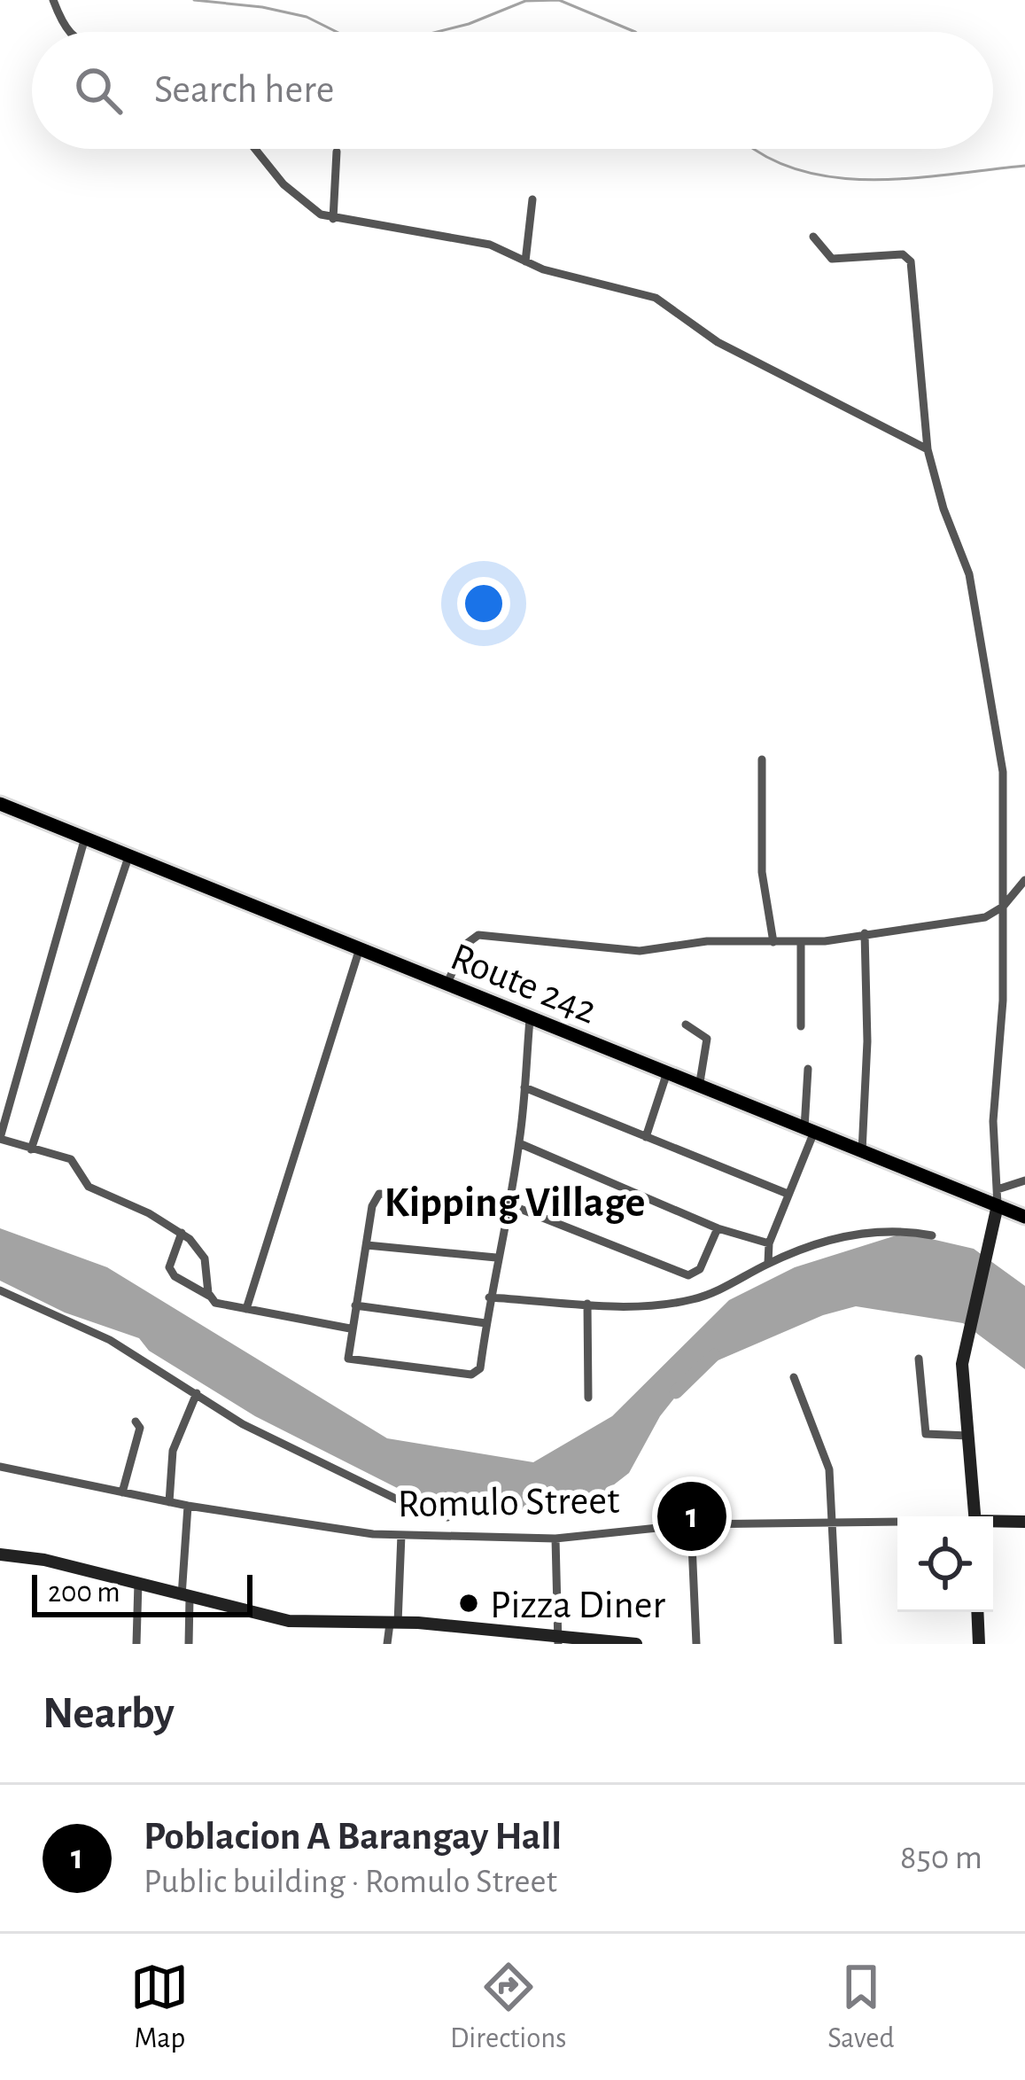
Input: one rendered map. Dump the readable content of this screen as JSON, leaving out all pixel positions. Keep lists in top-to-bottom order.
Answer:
{
  "streets": {
    "main road": ["Route 242"],
    "street": ["Romulo Street"]
  },
  "districts": ["Kipping Village"],
  "places": ["Pizza Diner"],
  "scale_bar": "200 m",
  "page": {
    "search": "Search here",
    "pins": "1",
    "scale": "200 m",
    "heading": "Nearby",
    "list": [
      {
        "mark": "1",
        "name": "Poblacion A Barangay Hall",
        "note": "Public building · Romulo Street",
        "value": "850 m"
      }
    ],
    "nav": ["Map", "Directions", "Saved"]
  }
}
